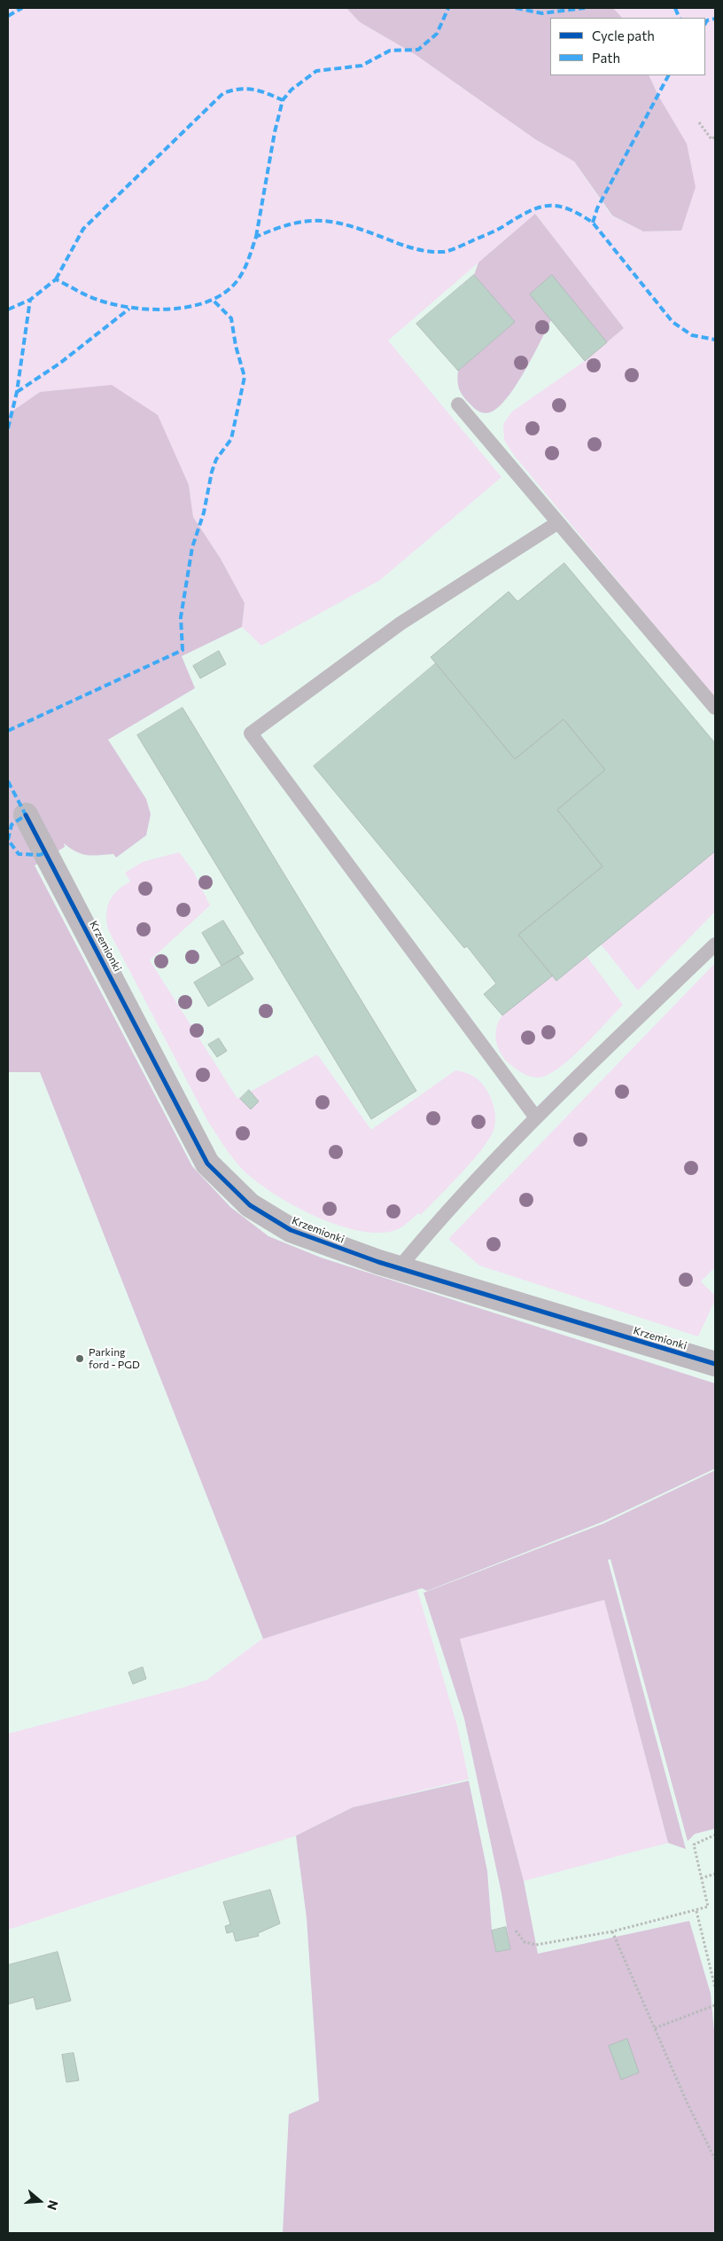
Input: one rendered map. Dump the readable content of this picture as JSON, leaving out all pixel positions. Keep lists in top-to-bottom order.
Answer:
{
  "streets": {
    "street": ["Krzemionki"]
  },
  "places": ["Parking ford - PGD"],
  "legend": ["Cycle path", "Path"],
  "north": "right"
}
